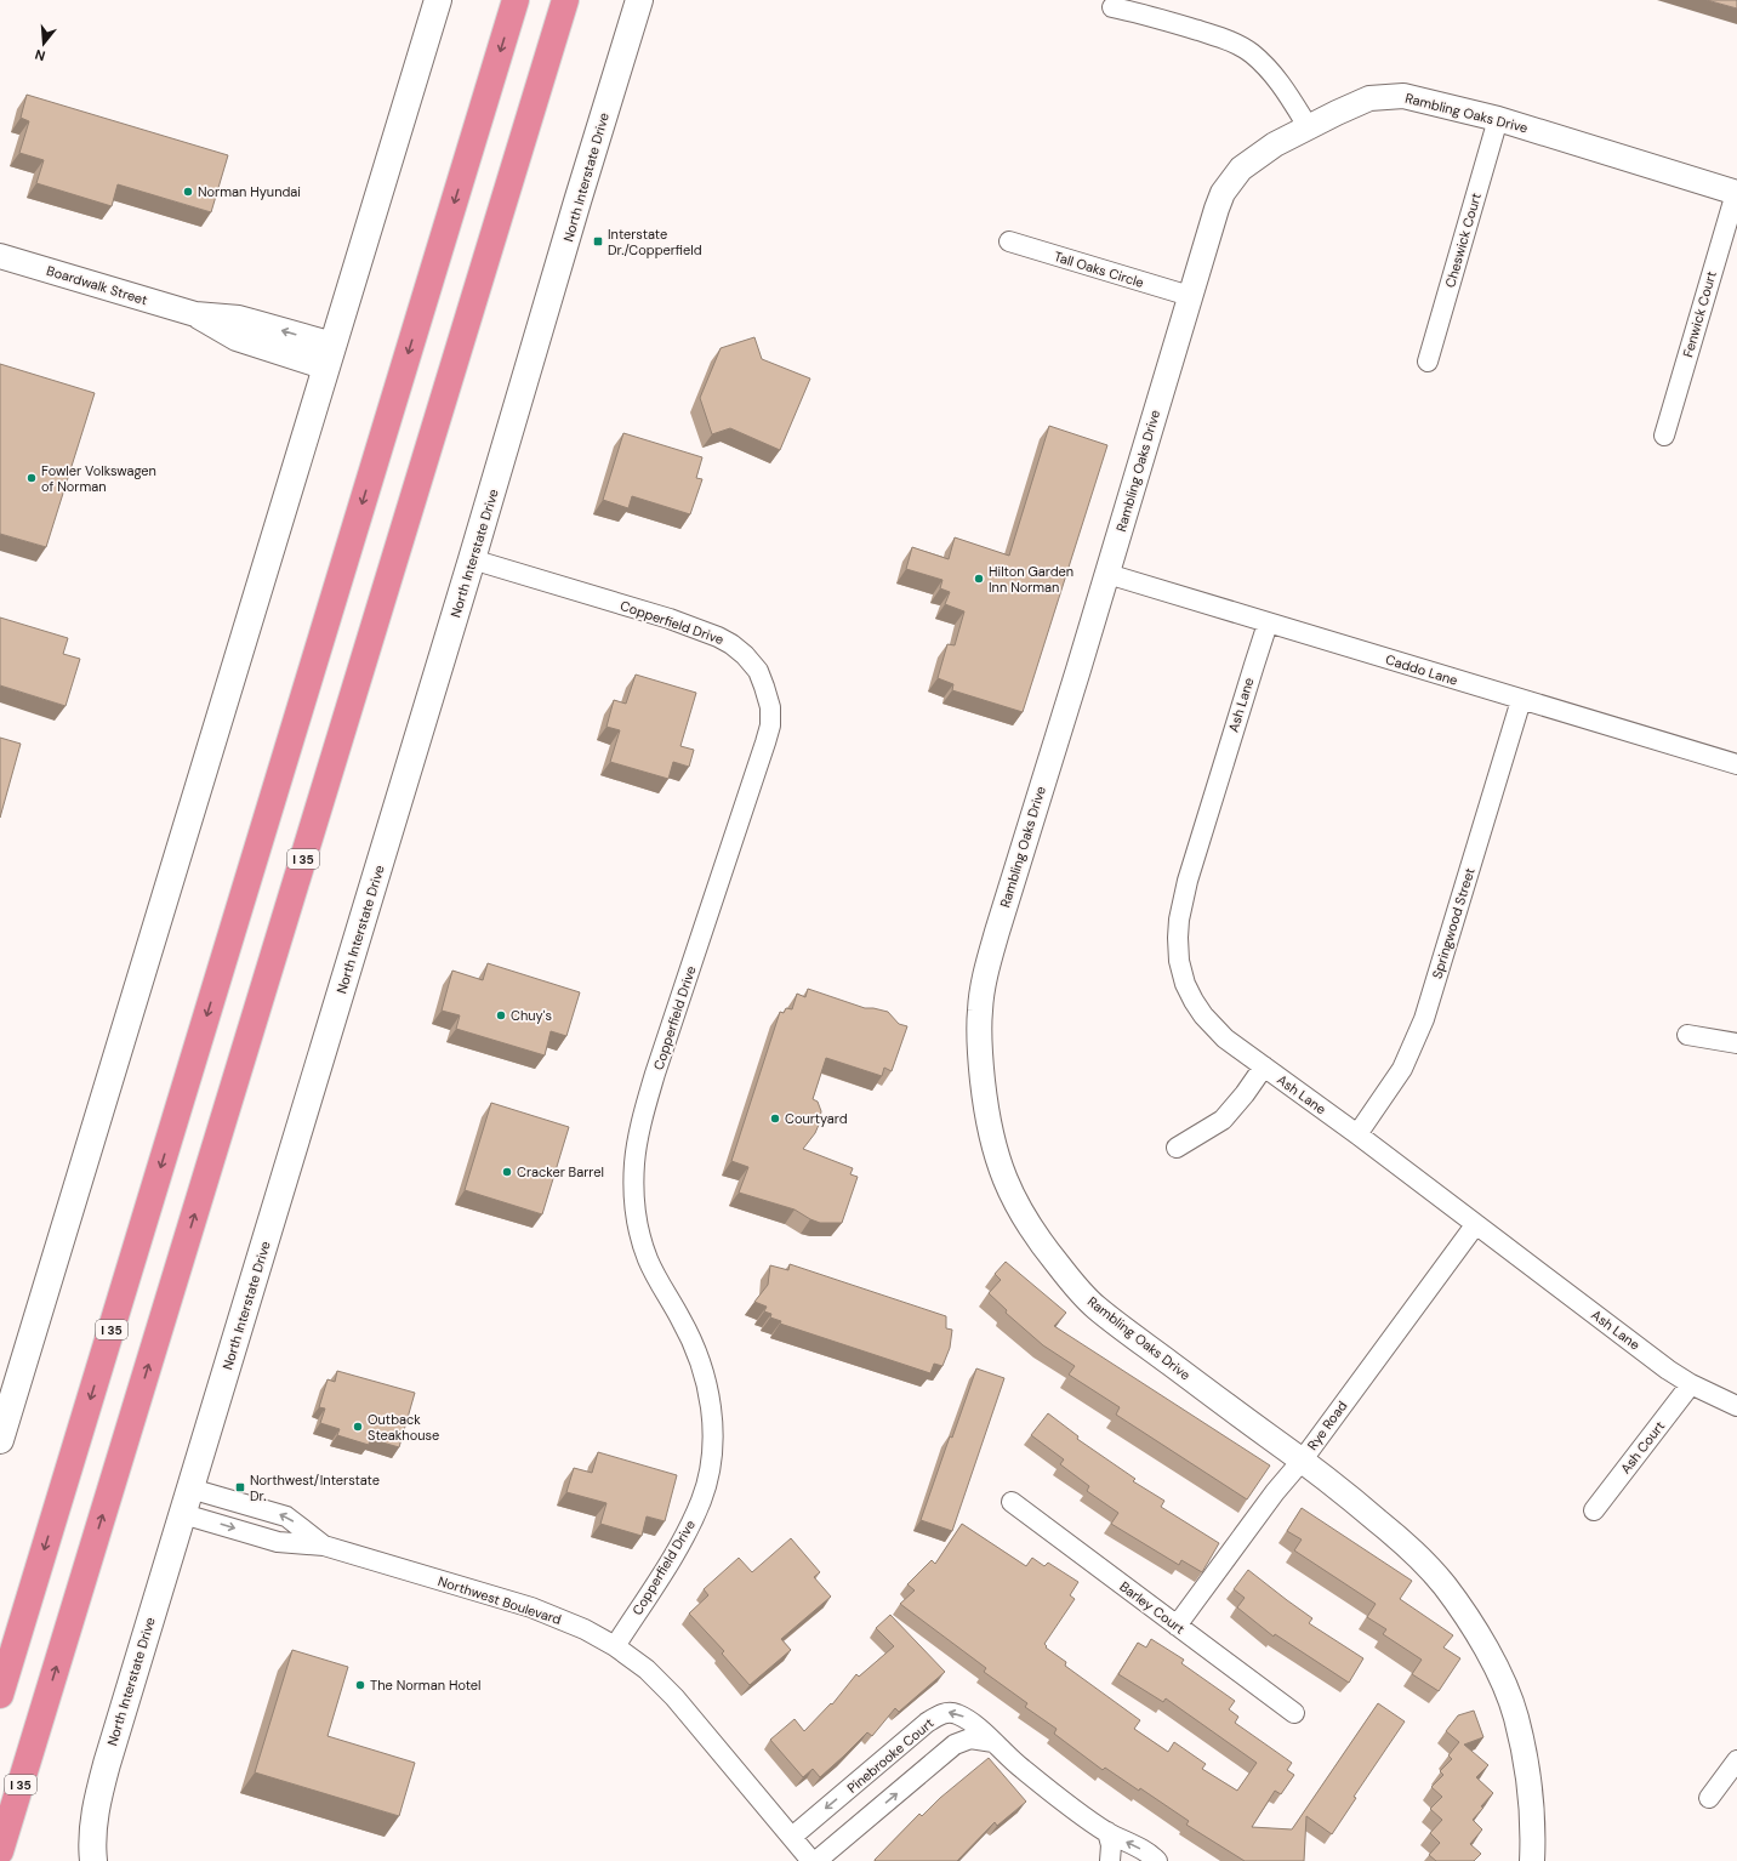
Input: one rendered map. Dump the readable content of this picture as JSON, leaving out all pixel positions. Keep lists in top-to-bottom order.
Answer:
{
  "streets": {
    "highway": ["I 35"],
    "main road": ["North Interstate Drive"],
    "street": [
      "Rambling Oaks Drive",
      "Cheswick Court",
      "Tall Oaks Circle",
      "Boardwalk Street",
      "Fenwick Court",
      "Copperfield Drive",
      "Caddo Lane",
      "Ash Lane",
      "Springwood Street",
      "Rye Road",
      "Ash Court",
      "Northwest Boulevard",
      "Barley Court",
      "Pinebrooke Court"
    ]
  },
  "crossings": [
    ["Rambling Oaks Drive", "Cheswick Court"],
    ["Rambling Oaks Drive", "Tall Oaks Circle"],
    ["Rambling Oaks Drive", "Fenwick Court"],
    ["Rambling Oaks Drive", "Caddo Lane"],
    ["Rambling Oaks Drive", "Rye Road"],
    ["North Interstate Drive", "Copperfield Drive"],
    ["North Interstate Drive", "Northwest Boulevard"],
    ["Copperfield Drive", "Northwest Boulevard"],
    ["Caddo Lane", "Ash Lane"],
    ["Caddo Lane", "Springwood Street"],
    ["Ash Lane", "Springwood Street"],
    ["Ash Lane", "Rye Road"],
    ["Ash Lane", "Ash Court"],
    ["Rye Road", "Barley Court"],
    ["Northwest Boulevard", "Pinebrooke Court"]
  ],
  "places": {
    "other": [
      "Norman Hyundai",
      "Fowler Volkswagen of Norman",
      "Hilton Garden Inn Norman",
      "Chuy's",
      "Courtyard",
      "Cracker Barrel",
      "Outback Steakhouse",
      "The Norman Hotel"
    ],
    "transit": ["Interstate Dr./Copperfield", "Northwest/Interstate Dr."]
  },
  "north": "bottom"
}
